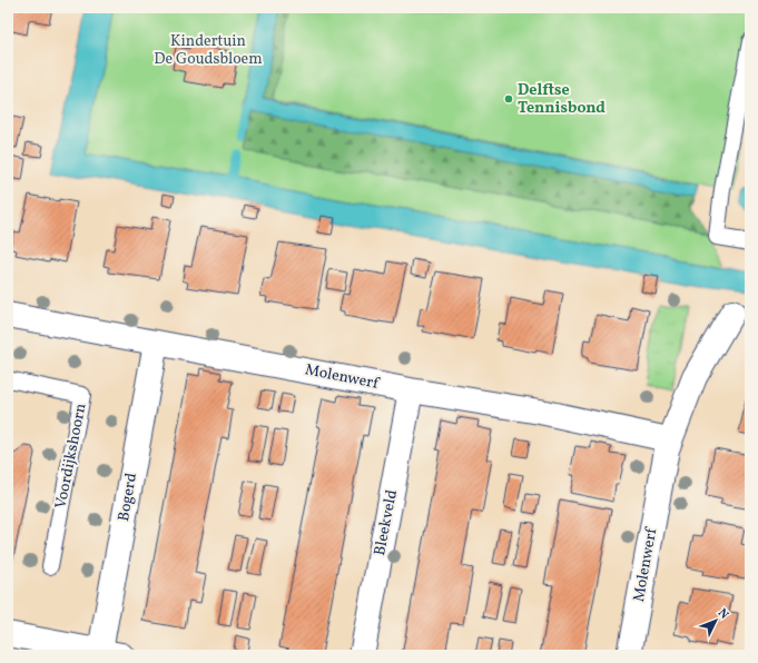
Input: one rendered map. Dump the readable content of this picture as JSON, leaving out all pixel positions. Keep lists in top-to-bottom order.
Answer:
{
  "streets": {
    "street": ["Molenwerf", "Bogerd", "Bleekveld"],
    "lane": ["Voordijkshoorn"]
  },
  "crossings": [
    ["Molenwerf", "Bogerd"],
    ["Molenwerf", "Bleekveld"]
  ],
  "parks": ["Kindertuin De Goudsbloem"],
  "places": ["Delftse Tennisbond"],
  "north": "top right"
}
